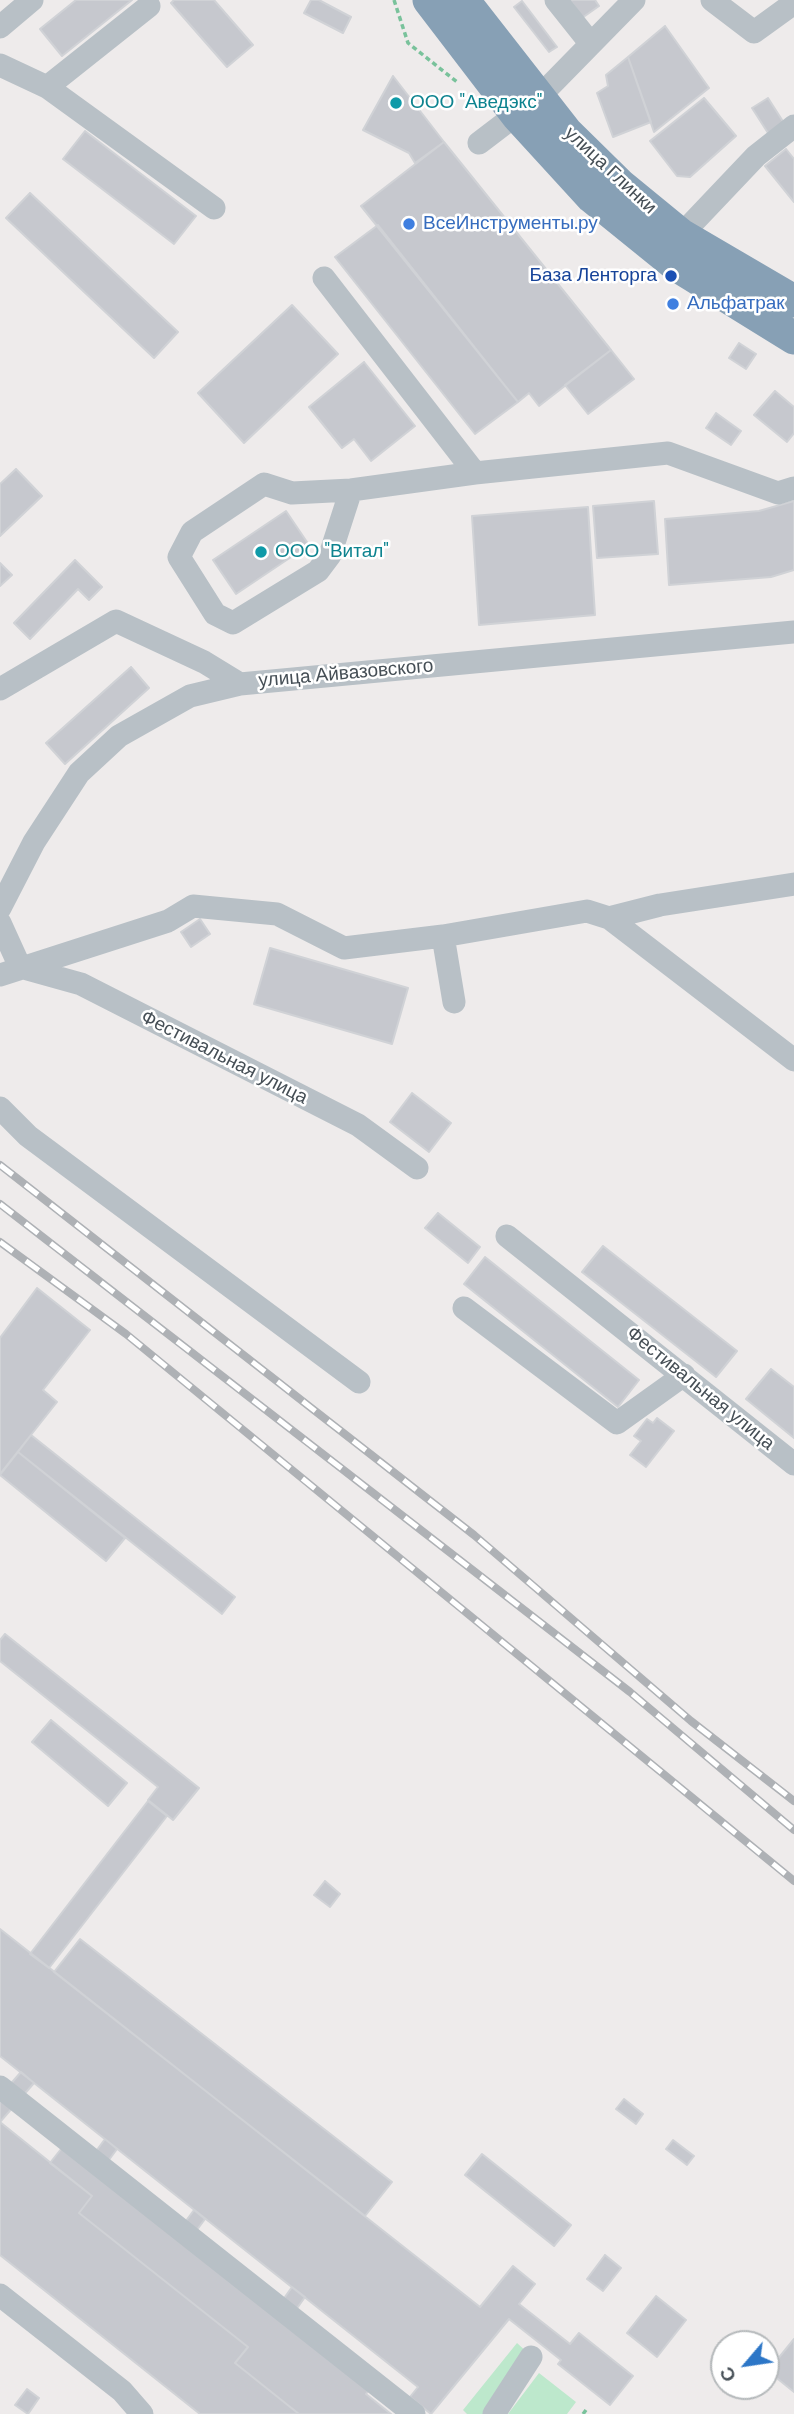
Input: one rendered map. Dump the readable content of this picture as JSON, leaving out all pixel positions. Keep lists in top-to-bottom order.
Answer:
{
  "streets": {
    "highway": ["улица Глинки"],
    "street": ["улица Айвазовского", "Фестивальная улица"]
  },
  "places": [
    "ООО \"Аведэкс\"",
    "ВсеИнструменты.ру",
    "База Ленторга",
    "Альфатрак",
    "ООО \"Витал\""
  ],
  "north": "bottom left"
}
